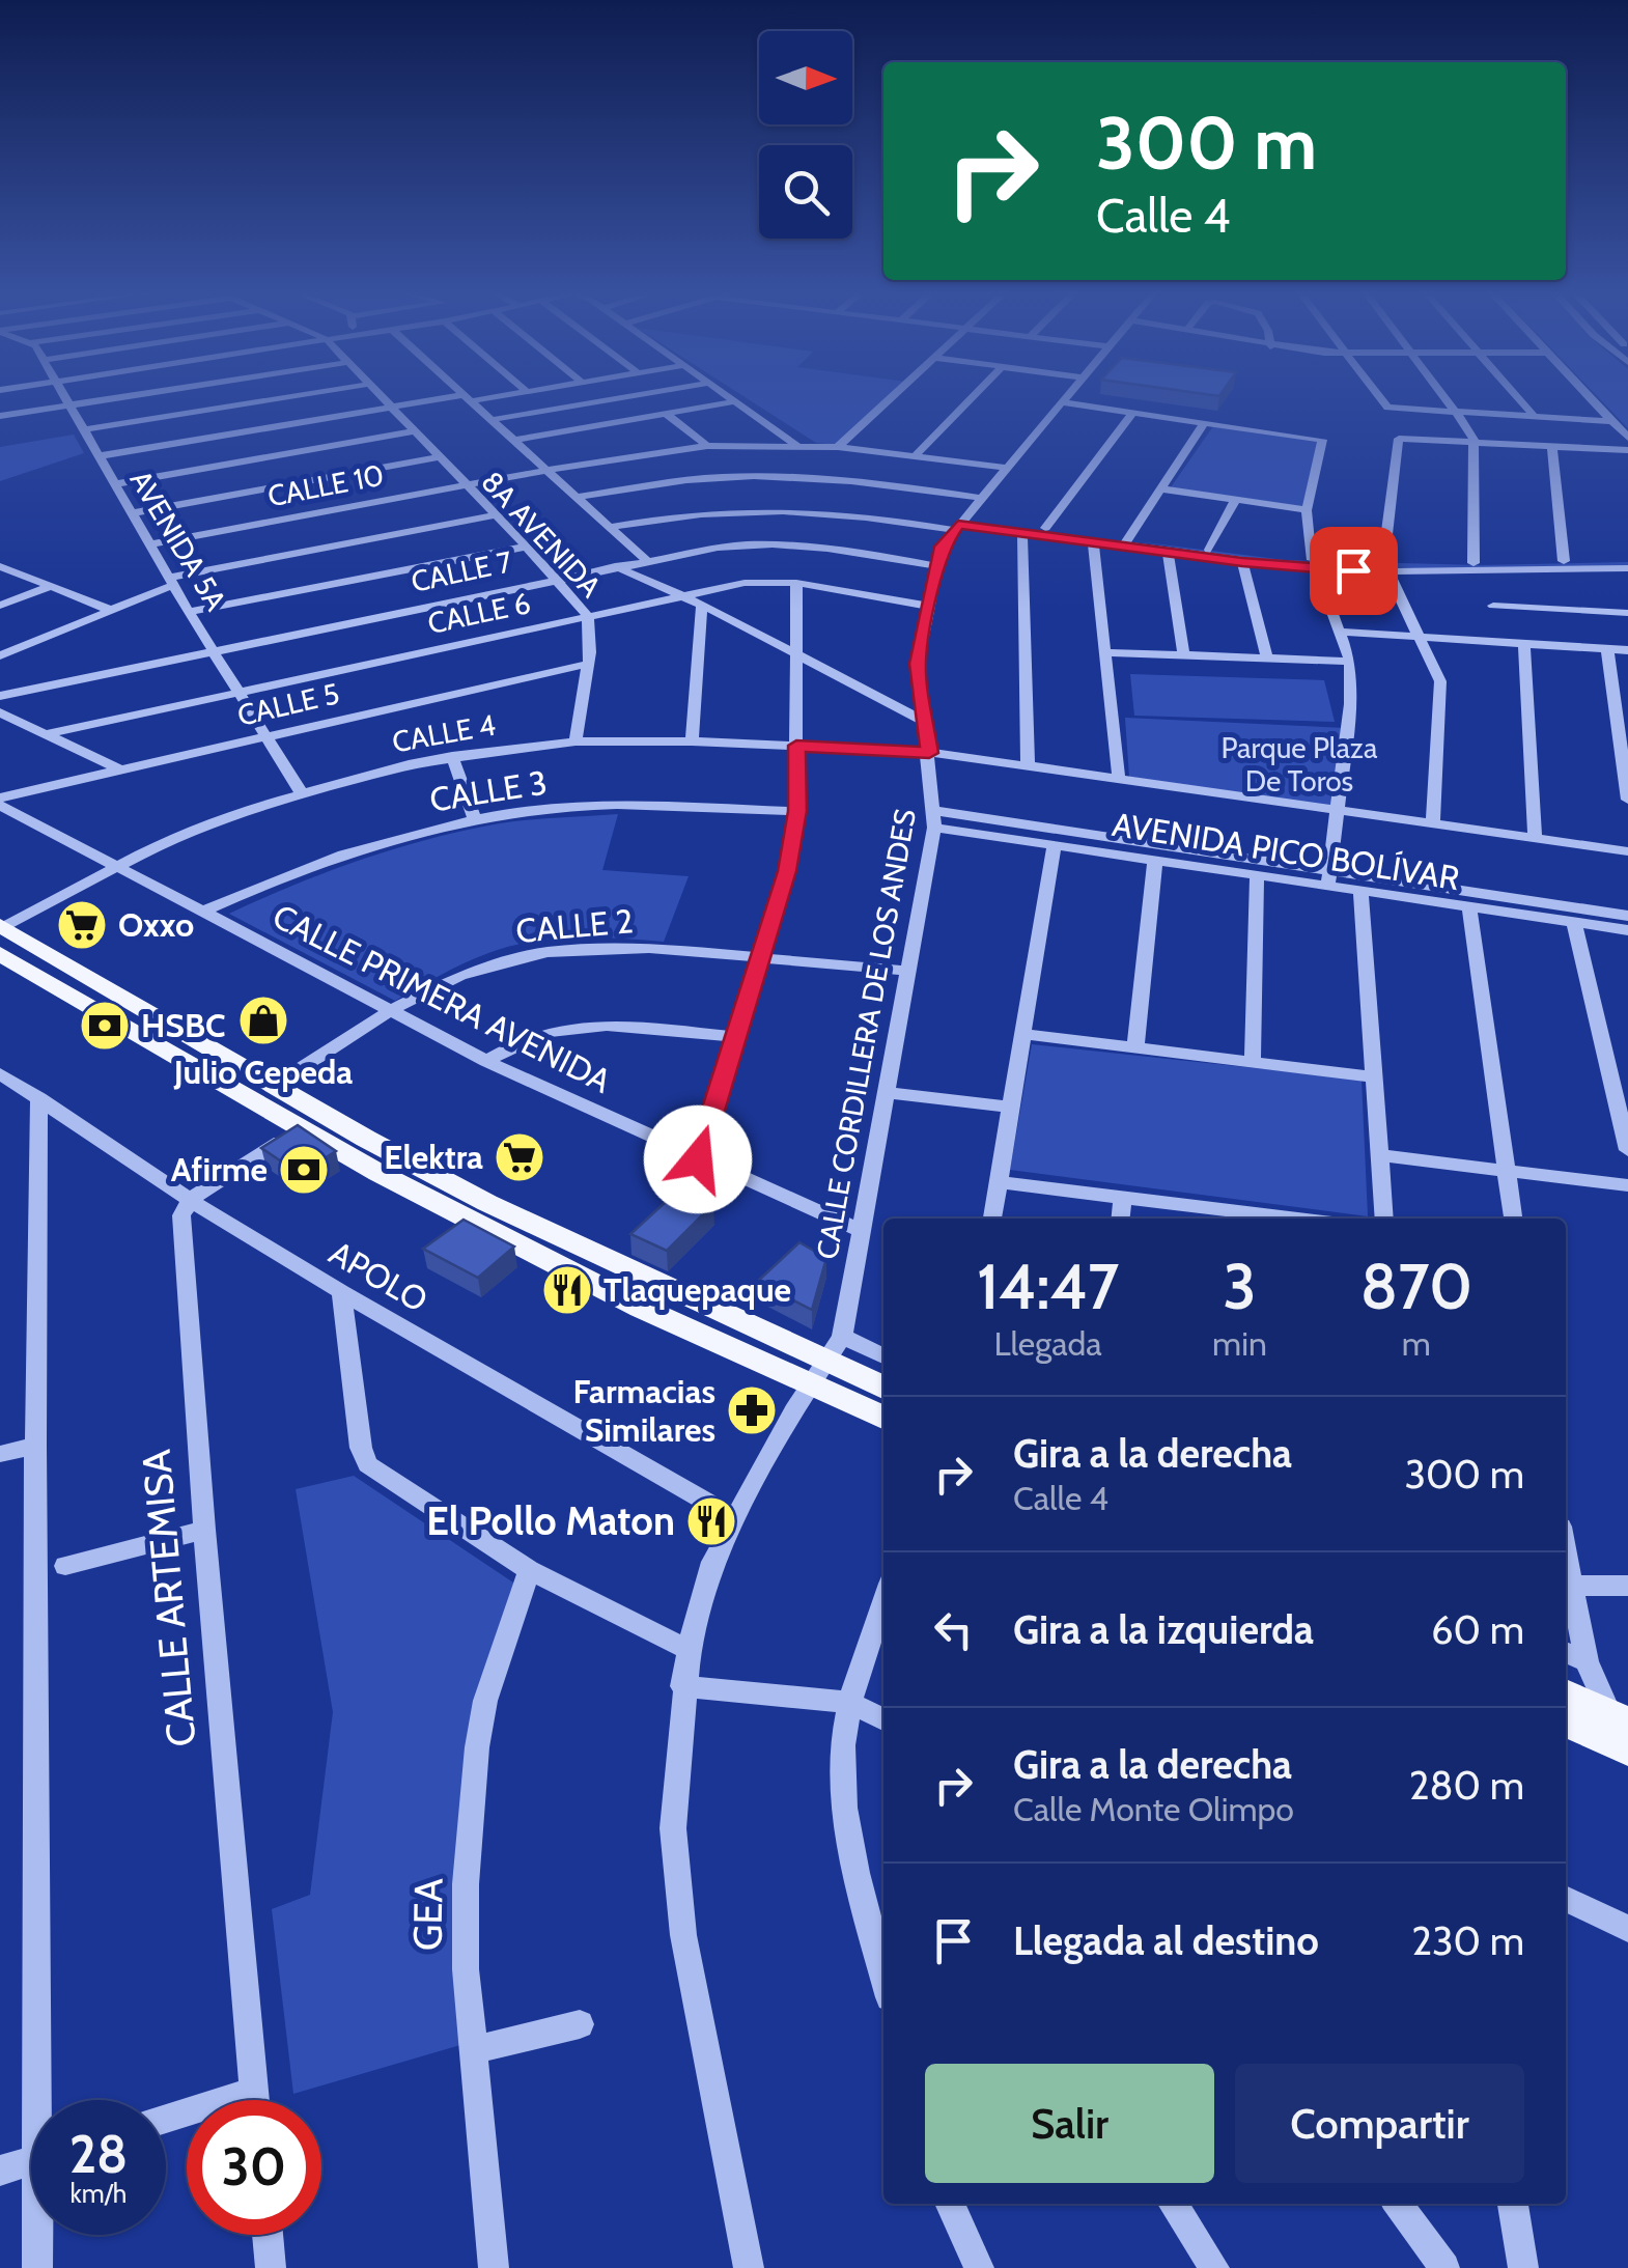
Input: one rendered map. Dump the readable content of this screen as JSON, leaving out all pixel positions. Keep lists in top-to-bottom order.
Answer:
{
  "streets": {
    "street": [
      "CALLE 10",
      "8A AVENIDA",
      "AVENIDA 5A",
      "CALLE 7",
      "CALLE 6",
      "CALLE 5",
      "CALLE 4",
      "CALLE 3",
      "AVENIDA PICO BOLÍVAR",
      "CALLE 2",
      "CALLE PRIMERA AVENIDA",
      "CALLE CORDILLERA DE LOS ANDES",
      "APOLO",
      "CALLE ARTEMISA",
      "GEA"
    ]
  },
  "crossings": [
    ["CALLE 10", "8A AVENIDA"],
    ["CALLE 10", "AVENIDA 5A"],
    ["CALLE 10", "CALLE CORDILLERA DE LOS ANDES"],
    ["8A AVENIDA", "CALLE 7"],
    ["8A AVENIDA", "CALLE 6"],
    ["8A AVENIDA", "CALLE 5"],
    ["8A AVENIDA", "CALLE 4"],
    ["AVENIDA 5A", "CALLE 7"],
    ["AVENIDA 5A", "CALLE 6"],
    ["AVENIDA 5A", "CALLE 5"],
    ["AVENIDA 5A", "CALLE 4"],
    ["CALLE 7", "CALLE CORDILLERA DE LOS ANDES"],
    ["CALLE 6", "CALLE CORDILLERA DE LOS ANDES"],
    ["CALLE 5", "CALLE PRIMERA AVENIDA"],
    ["CALLE 4", "CALLE PRIMERA AVENIDA"],
    ["CALLE 4", "CALLE CORDILLERA DE LOS ANDES"],
    ["CALLE 3", "CALLE PRIMERA AVENIDA"],
    ["AVENIDA PICO BOLÍVAR", "CALLE CORDILLERA DE LOS ANDES"],
    ["CALLE 2", "CALLE PRIMERA AVENIDA"],
    ["CALLE 2", "CALLE CORDILLERA DE LOS ANDES"],
    ["CALLE PRIMERA AVENIDA", "CALLE CORDILLERA DE LOS ANDES"],
    ["CALLE CORDILLERA DE LOS ANDES", "APOLO"],
    ["APOLO", "CALLE ARTEMISA"]
  ],
  "parks": ["Parque Plaza De Toros"],
  "places": {
    "supermarket": ["Oxxo", "Elektra"],
    "shop": ["Julio Cepeda"],
    "bank": ["HSBC", "Afirme"],
    "restaurant": ["Tlaquepaque", "El Pollo Maton"],
    "pharmacy": ["Farmacias Similares"]
  },
  "north": "right",
  "page": {
    "turn": ["300 m", "Calle 4"],
    "eta": [
      "14:47",
      "Llegada",
      "3",
      "min",
      "870",
      "m"
    ],
    "list": [
      {
        "name": "Gira a la derecha",
        "note": "Calle 4",
        "value": "300 m"
      },
      {
        "name": "Gira a la izquierda",
        "value": "60 m"
      },
      {
        "name": "Gira a la derecha",
        "note": "Calle Monte Olimpo",
        "value": "280 m"
      },
      {
        "name": "Llegada al destino",
        "value": "230 m"
      }
    ],
    "buttons": ["Salir", "Compartir"],
    "speed": "28 km/h",
    "limit": "30"
  }
}
